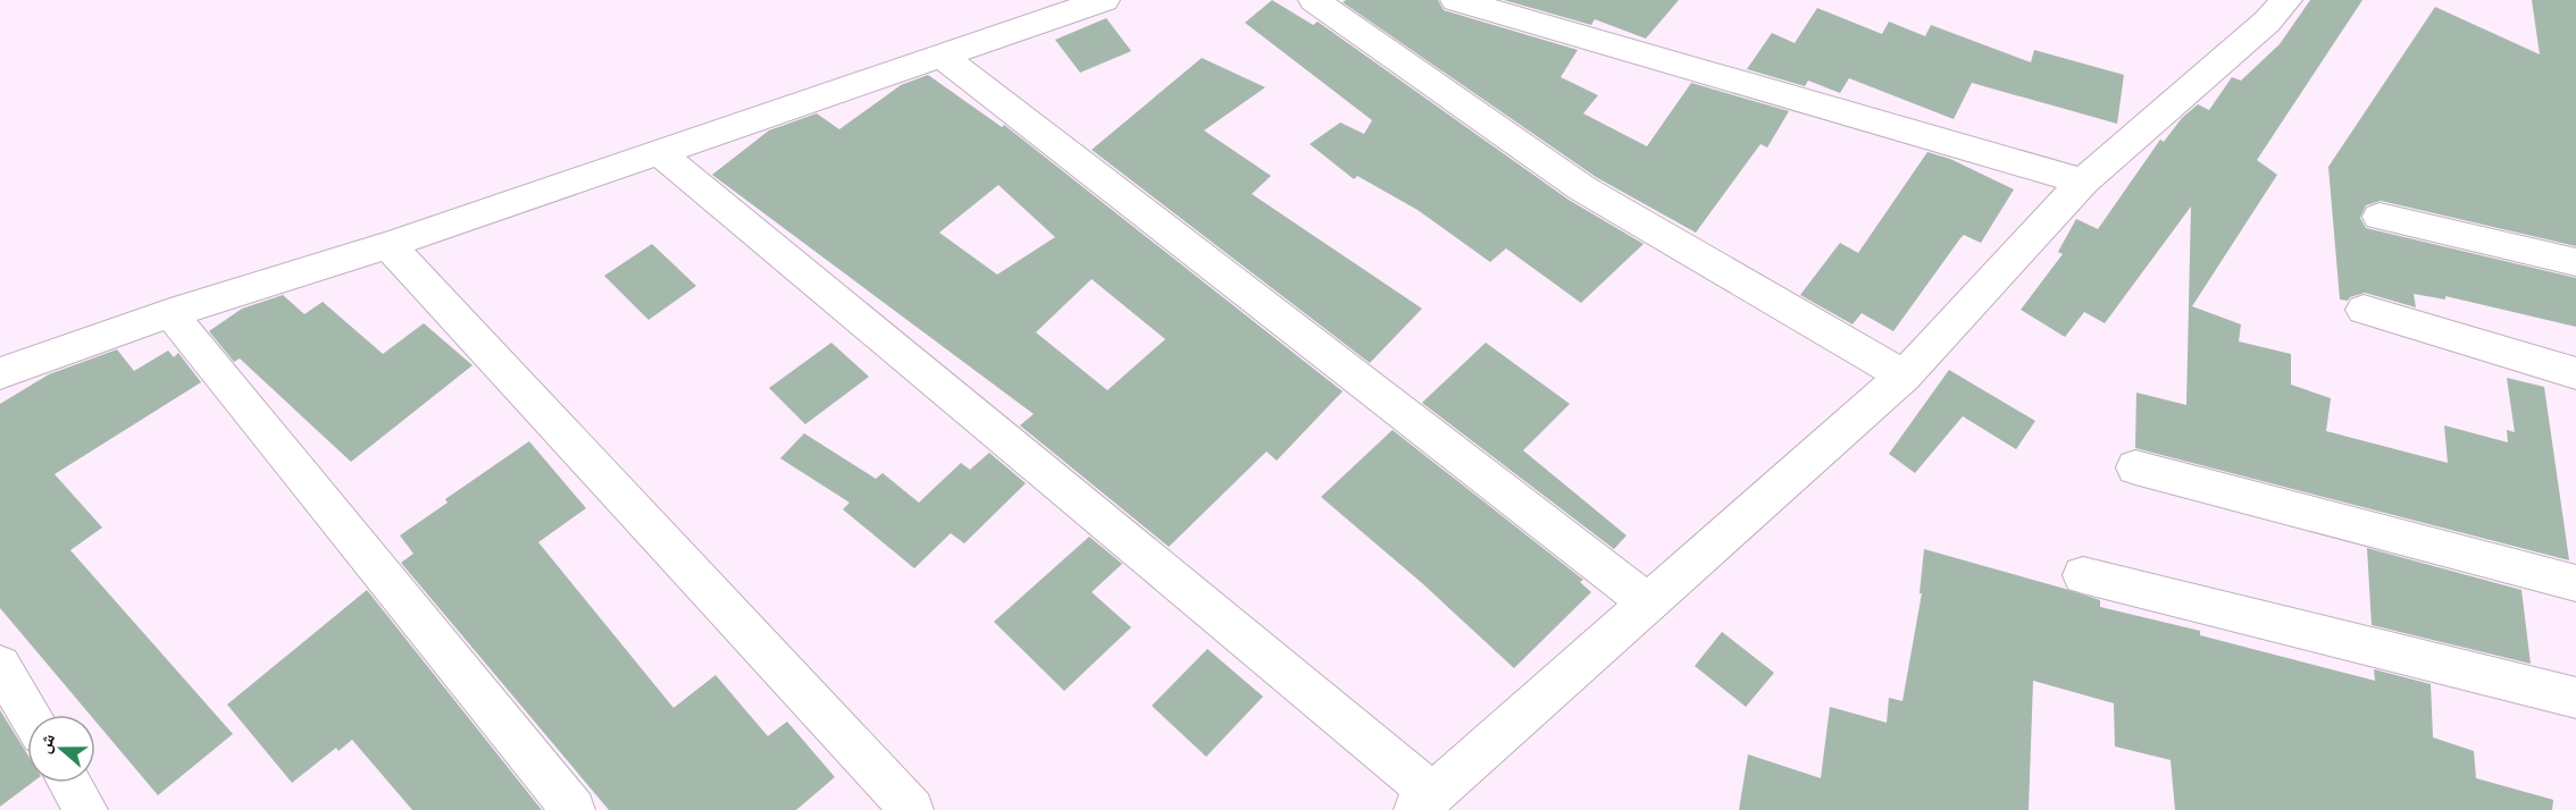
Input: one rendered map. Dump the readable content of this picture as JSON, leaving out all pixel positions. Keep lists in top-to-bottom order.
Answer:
{
  "north": "left"
}
